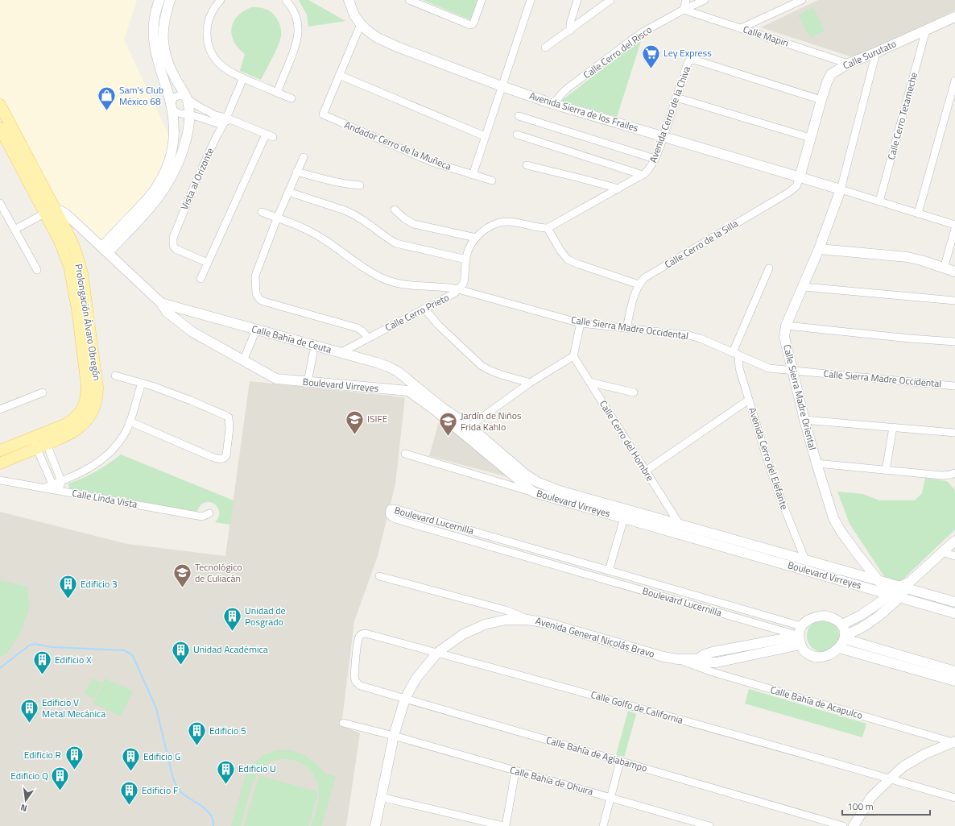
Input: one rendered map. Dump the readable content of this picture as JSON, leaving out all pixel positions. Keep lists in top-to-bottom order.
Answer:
{
  "streets": {
    "main road": ["Prolongación Álvaro Obregón"],
    "street": [
      "Calle Mapiri",
      "Calle Cerro del Risco",
      "Calle Surutato",
      "Avenida Sierra de los Frailes",
      "Avenida Cerro de la Chiva",
      "Calle Cerro Tetameche",
      "Andador Cerro de la Muñeca",
      "Vista al Orizonte",
      "Calle Cerro de la Silla",
      "Calle Cerro Prieto",
      "Calle Sierra Madre Occidental",
      "Calle Bahía de Ceuta",
      "Boulevard Virreyes",
      "Calle Sierra Madre Oriental",
      "Calle Cerro del Hombre",
      "Avenida Cerro del Elefante",
      "Calle Linda Vista",
      "Boulevard Lucernilla",
      "Avenida General Nicolás Bravo",
      "Calle Bahía de Acapulco",
      "Calle Golfo de California",
      "Calle Bahía de Agiabampo",
      "Calle Bahía de Ohuira"
    ]
  },
  "crossings": [
    ["Calle Mapiri", "Calle Cerro del Risco"],
    ["Calle Mapiri", "Calle Surutato"],
    ["Calle Cerro del Risco", "Avenida Sierra de los Frailes"],
    ["Calle Surutato", "Avenida Sierra de los Frailes"],
    ["Calle Surutato", "Avenida Cerro de la Chiva"],
    ["Calle Surutato", "Calle Cerro Tetameche"],
    ["Calle Surutato", "Calle Cerro de la Silla"],
    ["Avenida Sierra de los Frailes", "Avenida Cerro de la Chiva"],
    ["Avenida Sierra de los Frailes", "Calle Cerro de la Silla"],
    ["Avenida Sierra de los Frailes", "Calle Sierra Madre Oriental"],
    ["Avenida Cerro de la Chiva", "Calle Cerro Prieto"],
    ["Calle Cerro de la Silla", "Calle Sierra Madre Occidental"],
    ["Calle Cerro Prieto", "Calle Sierra Madre Occidental"],
    ["Calle Cerro Prieto", "Calle Bahía de Ceuta"],
    ["Prolongación Álvaro Obregón", "Calle Bahía de Ceuta"],
    ["Calle Sierra Madre Occidental", "Calle Sierra Madre Oriental"],
    ["Calle Sierra Madre Occidental", "Avenida Cerro del Elefante"],
    ["Calle Bahía de Ceuta", "Boulevard Virreyes"],
    ["Boulevard Virreyes", "Calle Sierra Madre Oriental"],
    ["Boulevard Virreyes", "Calle Cerro del Hombre"],
    ["Boulevard Virreyes", "Avenida Cerro del Elefante"],
    ["Boulevard Lucernilla", "Avenida General Nicolás Bravo"],
    ["Avenida General Nicolás Bravo", "Calle Bahía de Acapulco"],
    ["Avenida General Nicolás Bravo", "Calle Golfo de California"],
    ["Avenida General Nicolás Bravo", "Calle Bahía de Agiabampo"],
    ["Avenida General Nicolás Bravo", "Calle Bahía de Ohuira"],
    ["Calle Golfo de California", "Calle Bahía de Agiabampo"]
  ],
  "places": {
    "supermarket": ["Ley Express"],
    "shop": ["Sam's Club México 68"],
    "school or university": ["ISIFE", "Jardín de Niños Frida Kahlo", "Tecnológico de Culiacán"],
    "building": [
      "Edificio 3",
      "Unidad de Posgrado",
      "Unidad Académica",
      "Edificio X",
      "Edificio V Metal Mecánica",
      "Edificio 5",
      "Edificio R",
      "Edificio G",
      "Edificio U",
      "Edificio Q",
      "Edificio F"
    ]
  },
  "scale_bar": "100 m",
  "north": "bottom"
}
